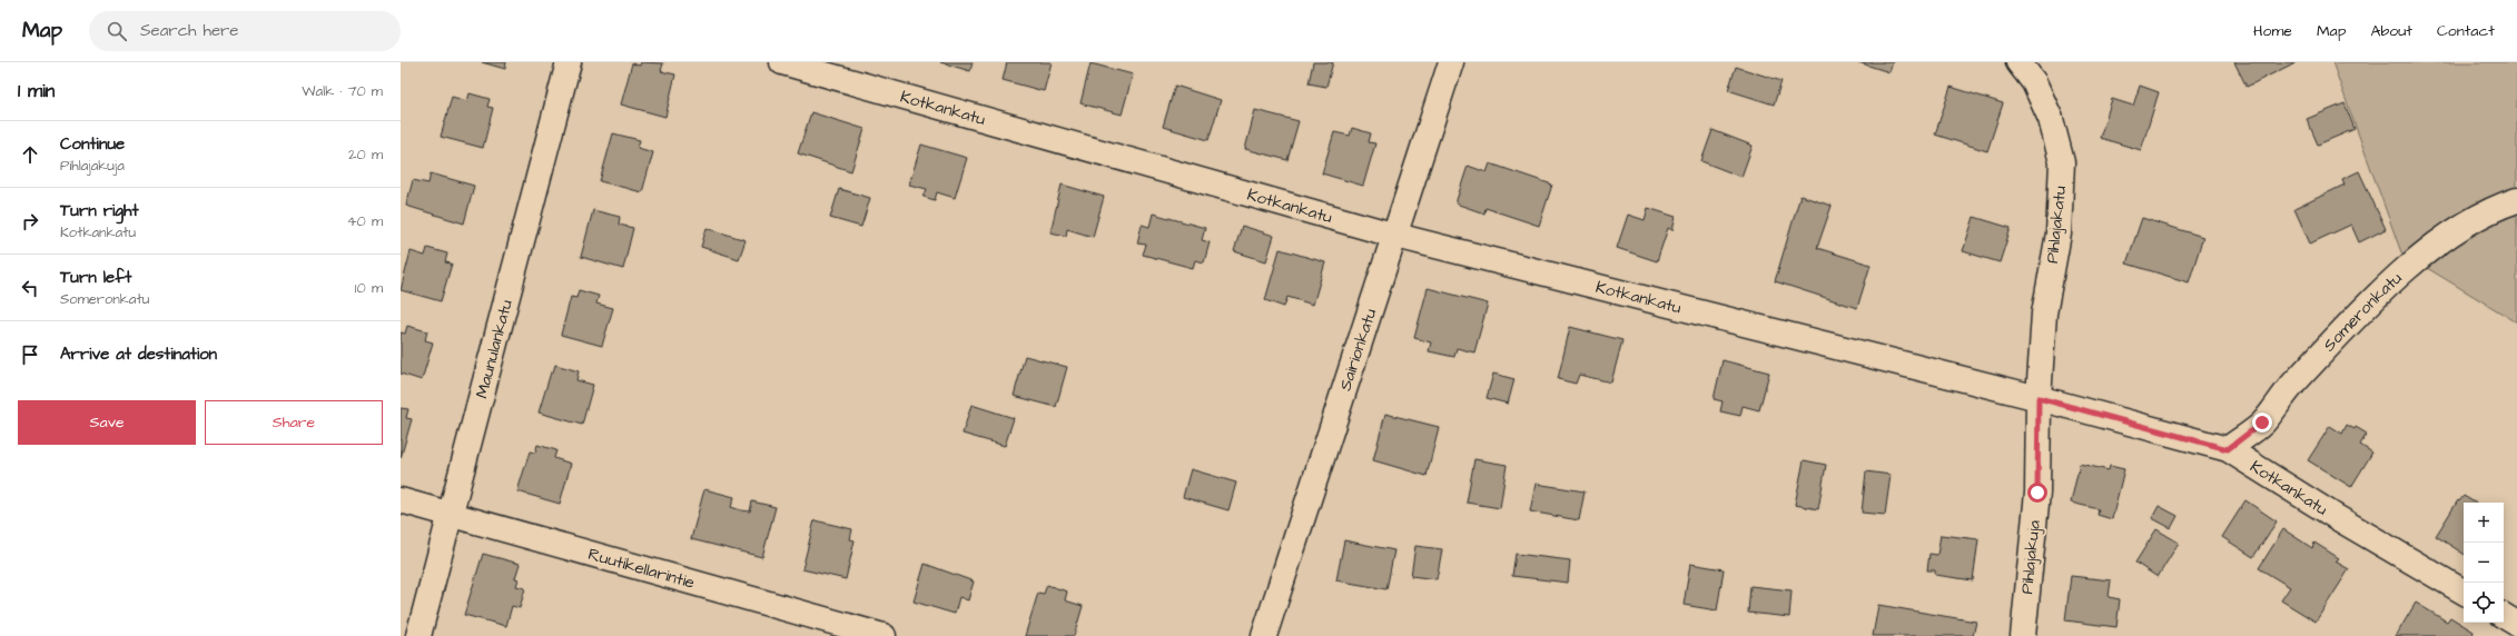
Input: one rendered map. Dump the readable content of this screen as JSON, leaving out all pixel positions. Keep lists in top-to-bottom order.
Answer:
{
  "streets": {
    "street": [
      "Kotkankatu",
      "Pihlajakatu",
      "Someronkatu",
      "Maunulankatu",
      "Sairionkatu",
      "Pihlajakuja",
      "Ruutikellarintie"
    ]
  },
  "crossings": [
    ["Kotkankatu", "Pihlajakatu"],
    ["Kotkankatu", "Someronkatu"],
    ["Kotkankatu", "Sairionkatu"],
    ["Kotkankatu", "Pihlajakuja"],
    ["Pihlajakatu", "Pihlajakuja"],
    ["Maunulankatu", "Ruutikellarintie"]
  ],
  "page": {
    "header": "Map",
    "search": "Search here",
    "nav": [
      "Home",
      "Map",
      "About",
      "Contact"
    ],
    "heading": ["1 min", "Walk · 70 m"],
    "list": [
      ["Continue", "Pihlajakuja", "20 m"],
      ["Turn right", "Kotkankatu", "40 m"],
      ["Turn left", "Someronkatu", "10 m"],
      "Arrive at destination"
    ],
    "buttons": ["Save", "Share"],
    "map_buttons": ["+", "−"]
  }
}
